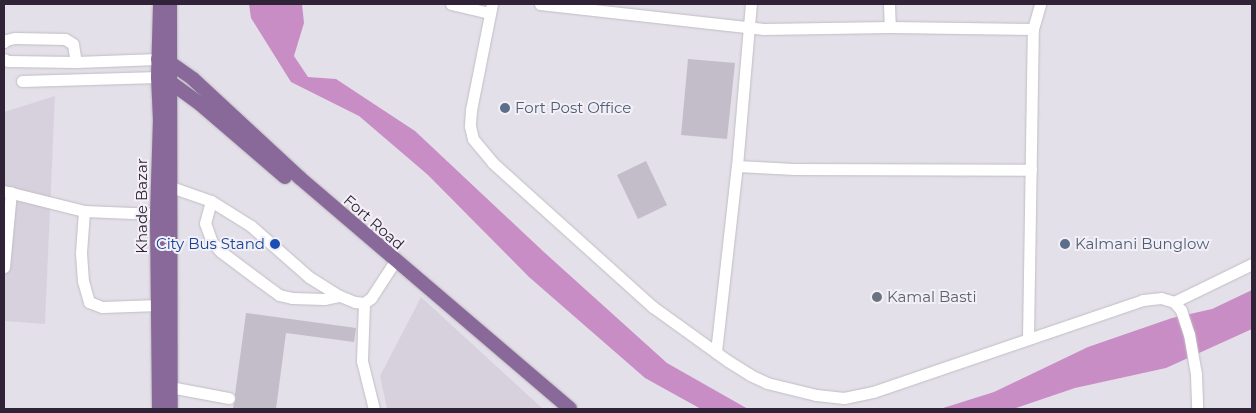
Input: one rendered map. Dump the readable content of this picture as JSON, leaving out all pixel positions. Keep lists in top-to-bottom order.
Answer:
{
  "streets": {
    "main road": ["Khade Bazar", "Fort Road"]
  },
  "crossings": [
    ["Khade Bazar", "Fort Road"]
  ],
  "places": [
    "Fort Post Office",
    "City Bus Stand",
    "Kalmani Bunglow",
    "Kamal Basti"
  ]
}
